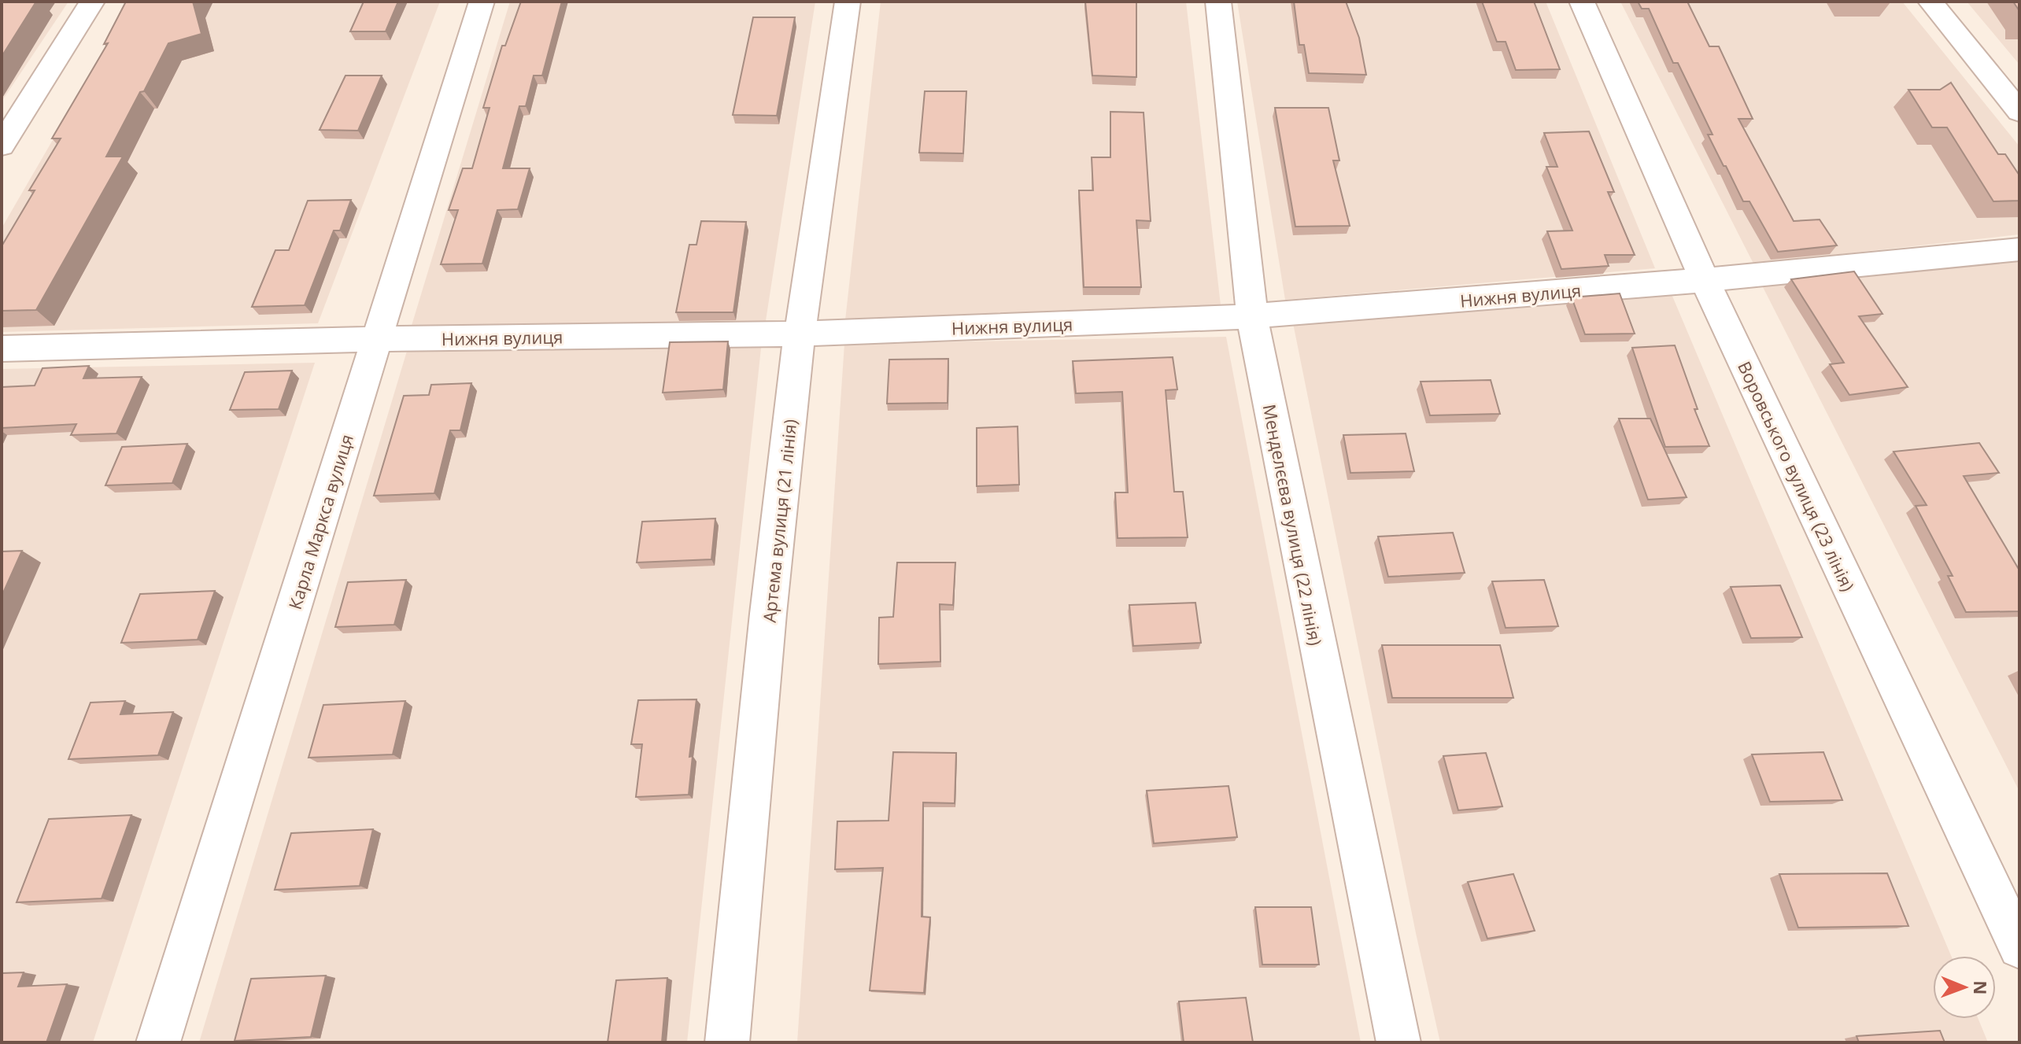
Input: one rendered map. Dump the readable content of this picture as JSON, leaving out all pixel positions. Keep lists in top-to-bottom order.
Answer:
{
  "streets": {
    "street": [
      "Нижня вулиця",
      "Воровського вулиця (23 лiнiя)",
      "Артема вулиця (21 лiнiя)",
      "Карла Маркса вулиця",
      "Менделєєва вулиця (22 лiнiя)"
    ]
  },
  "crossings": [
    ["Нижня вулиця", "Воровського вулиця (23 лiнiя)"],
    ["Нижня вулиця", "Артема вулиця (21 лiнiя)"],
    ["Нижня вулиця", "Карла Маркса вулиця"],
    ["Нижня вулиця", "Менделєєва вулиця (22 лiнiя)"]
  ],
  "north": "right"
}
